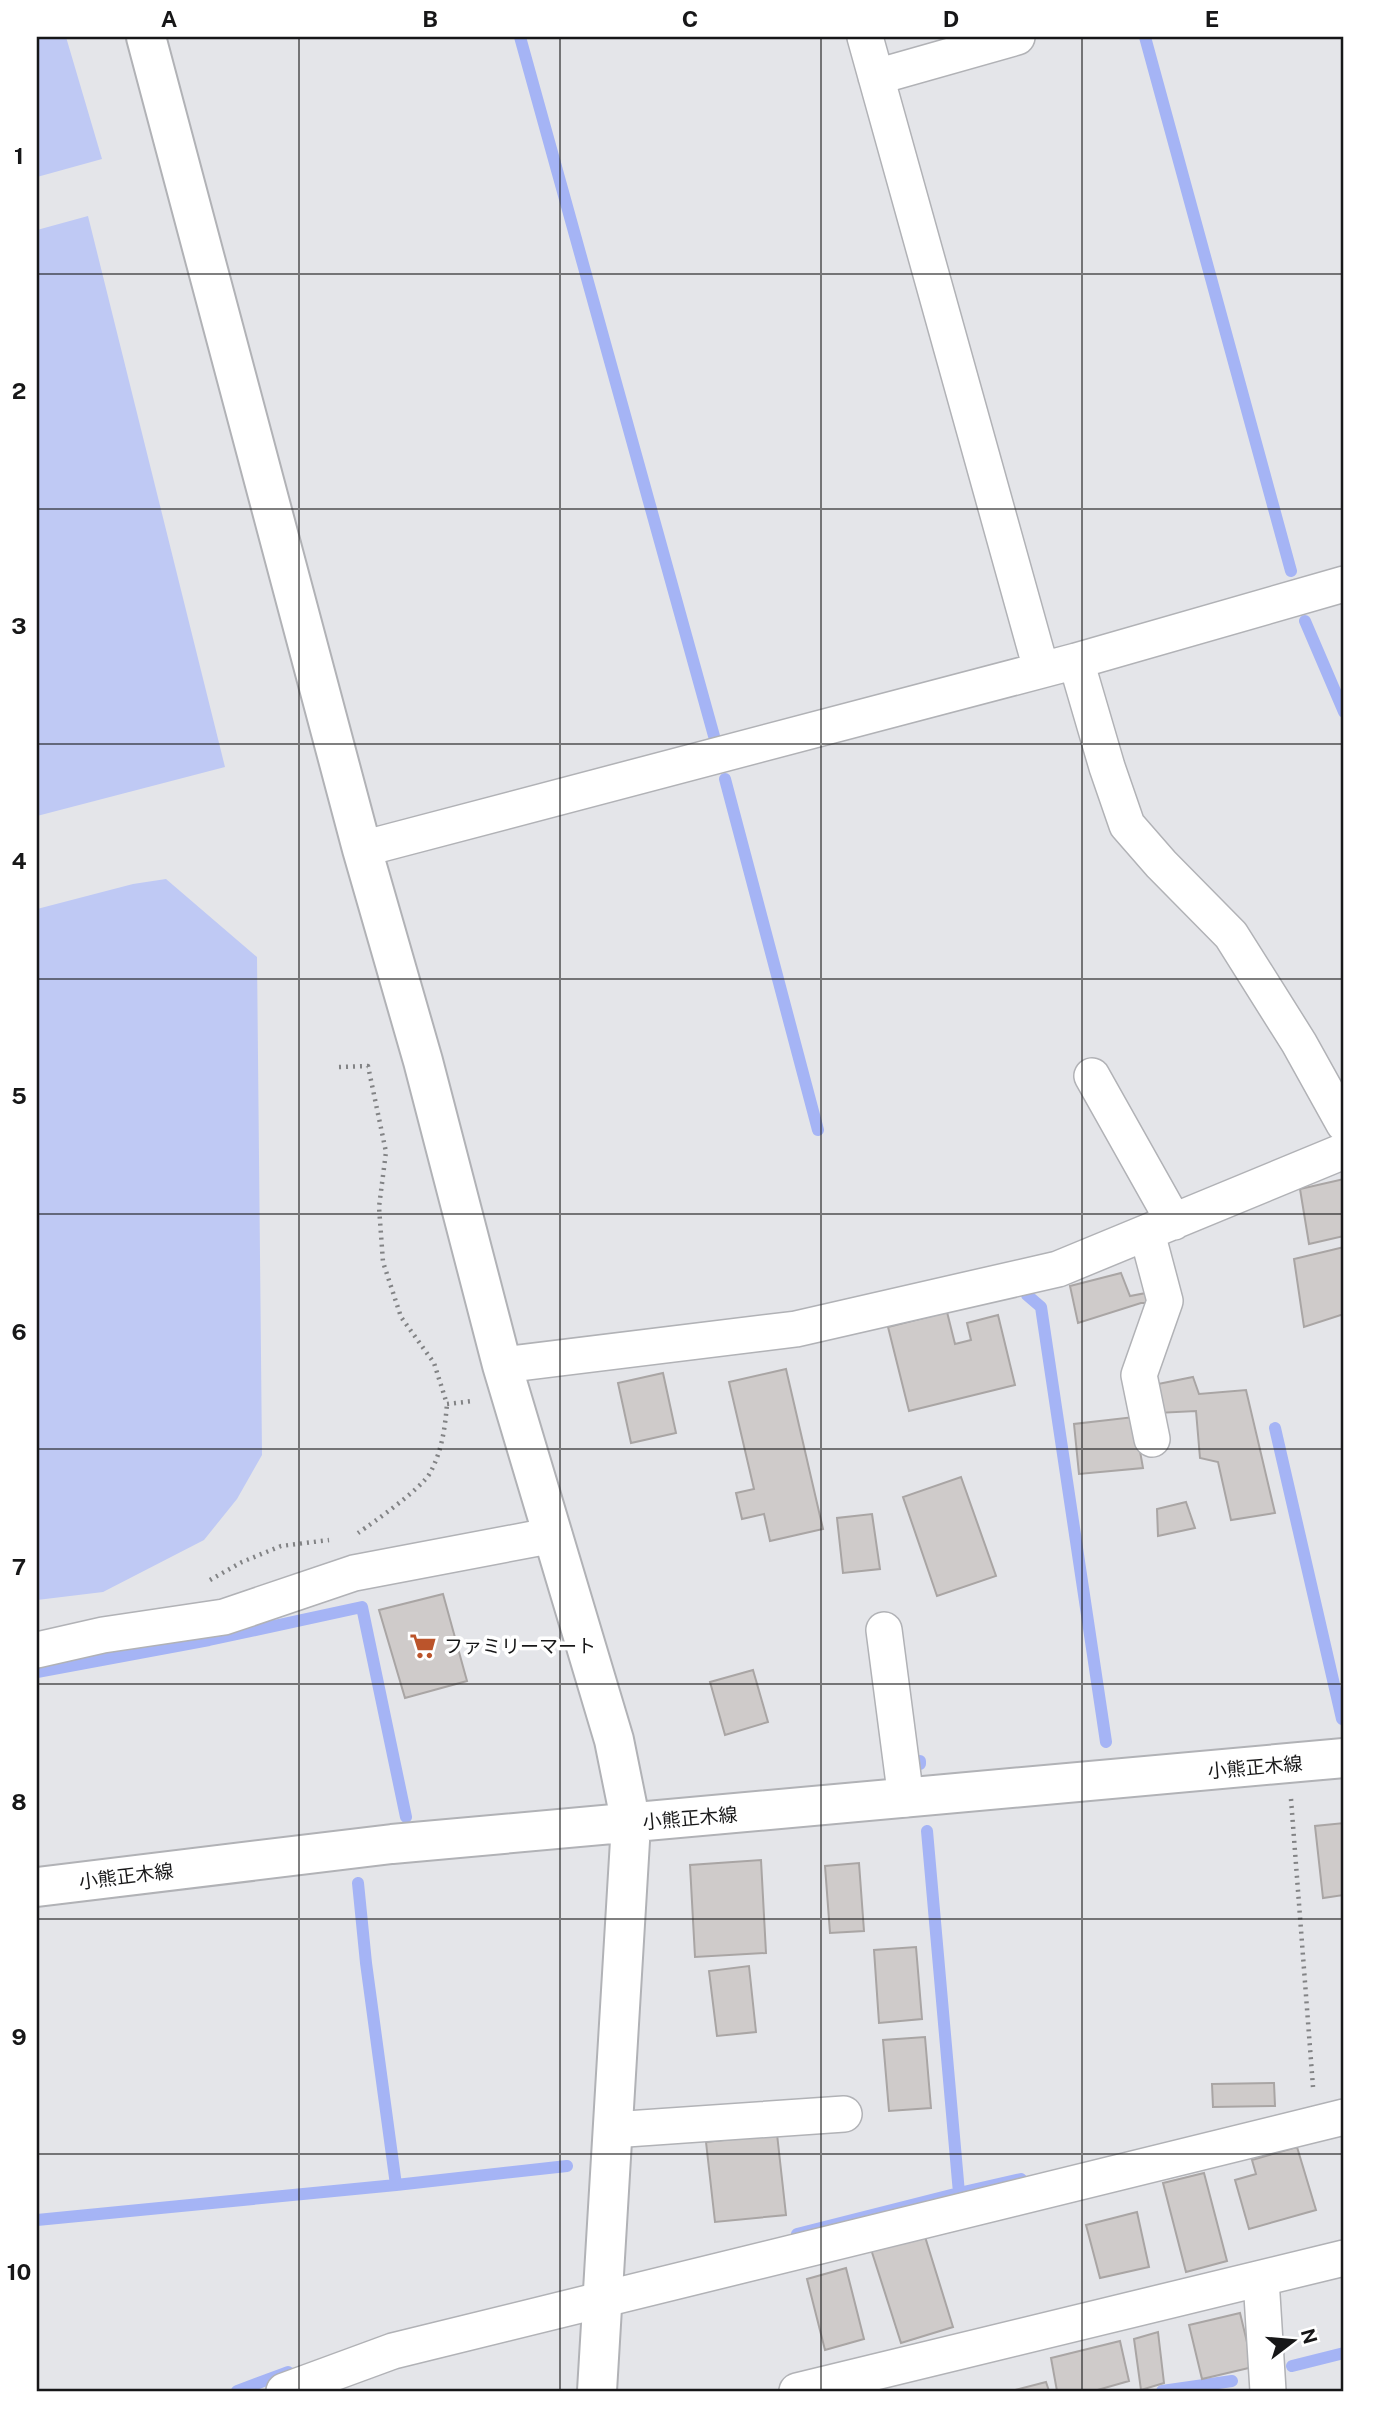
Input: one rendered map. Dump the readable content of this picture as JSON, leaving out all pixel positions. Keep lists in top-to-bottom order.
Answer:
{
  "streets": {
    "street": ["小熊正木線"]
  },
  "places": {
    "supermarket": ["ファミリーマート"]
  },
  "north": "right",
  "grid": {
    "columns": [
      "A",
      "B",
      "C",
      "D",
      "E"
    ],
    "rows": [
      "1",
      "2",
      "3",
      "4",
      "5",
      "6",
      "7",
      "8",
      "9",
      "10"
    ]
  }
}
